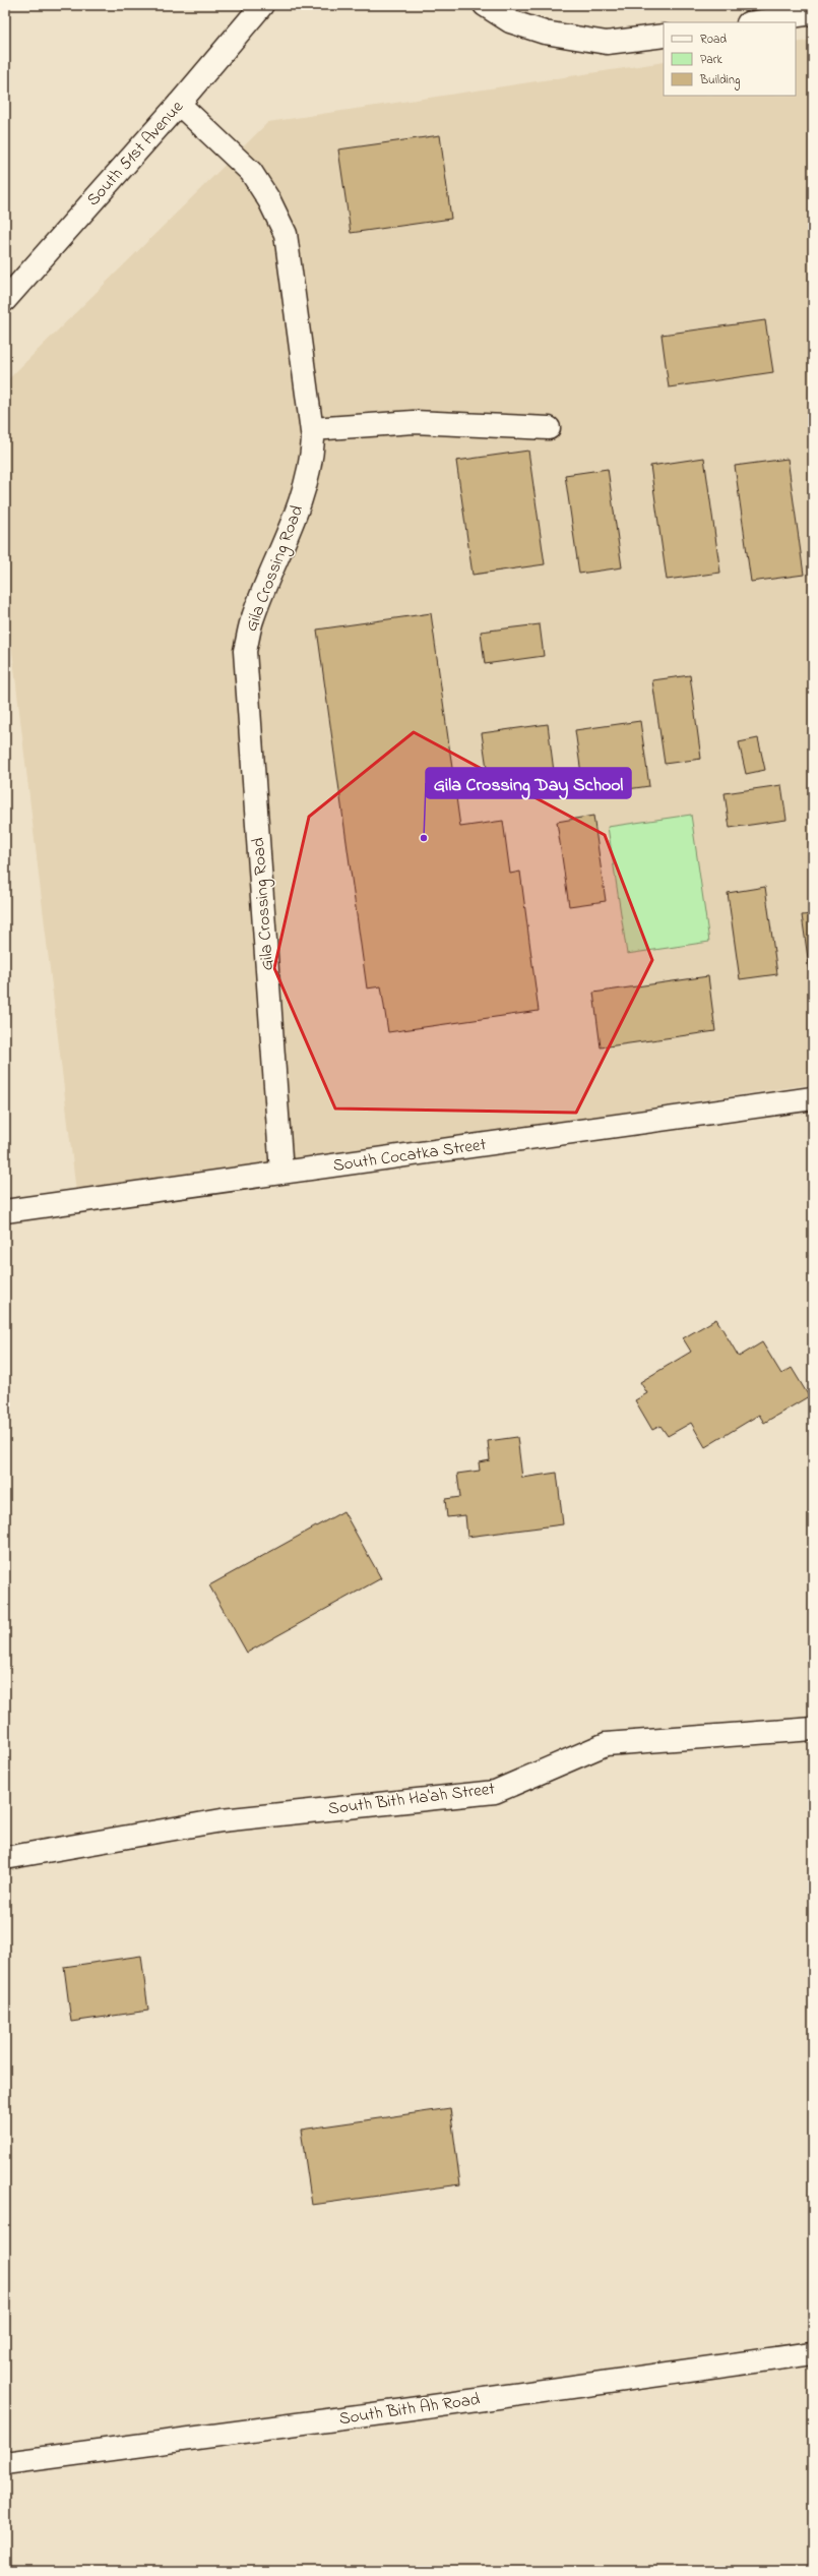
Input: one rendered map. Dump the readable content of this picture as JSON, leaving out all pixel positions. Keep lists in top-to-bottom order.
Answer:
{
  "streets": {
    "street": [
      "South 51st Avenue",
      "Gila Crossing Road",
      "South Cocatka Street",
      "South Bith Ha'ah Street",
      "South Bith Ah Road"
    ]
  },
  "crossings": [
    ["South 51st Avenue", "Gila Crossing Road"],
    ["Gila Crossing Road", "South Cocatka Street"]
  ],
  "places": ["Gila Crossing Day School"],
  "legend": ["Road", "Park", "Building"]
}
